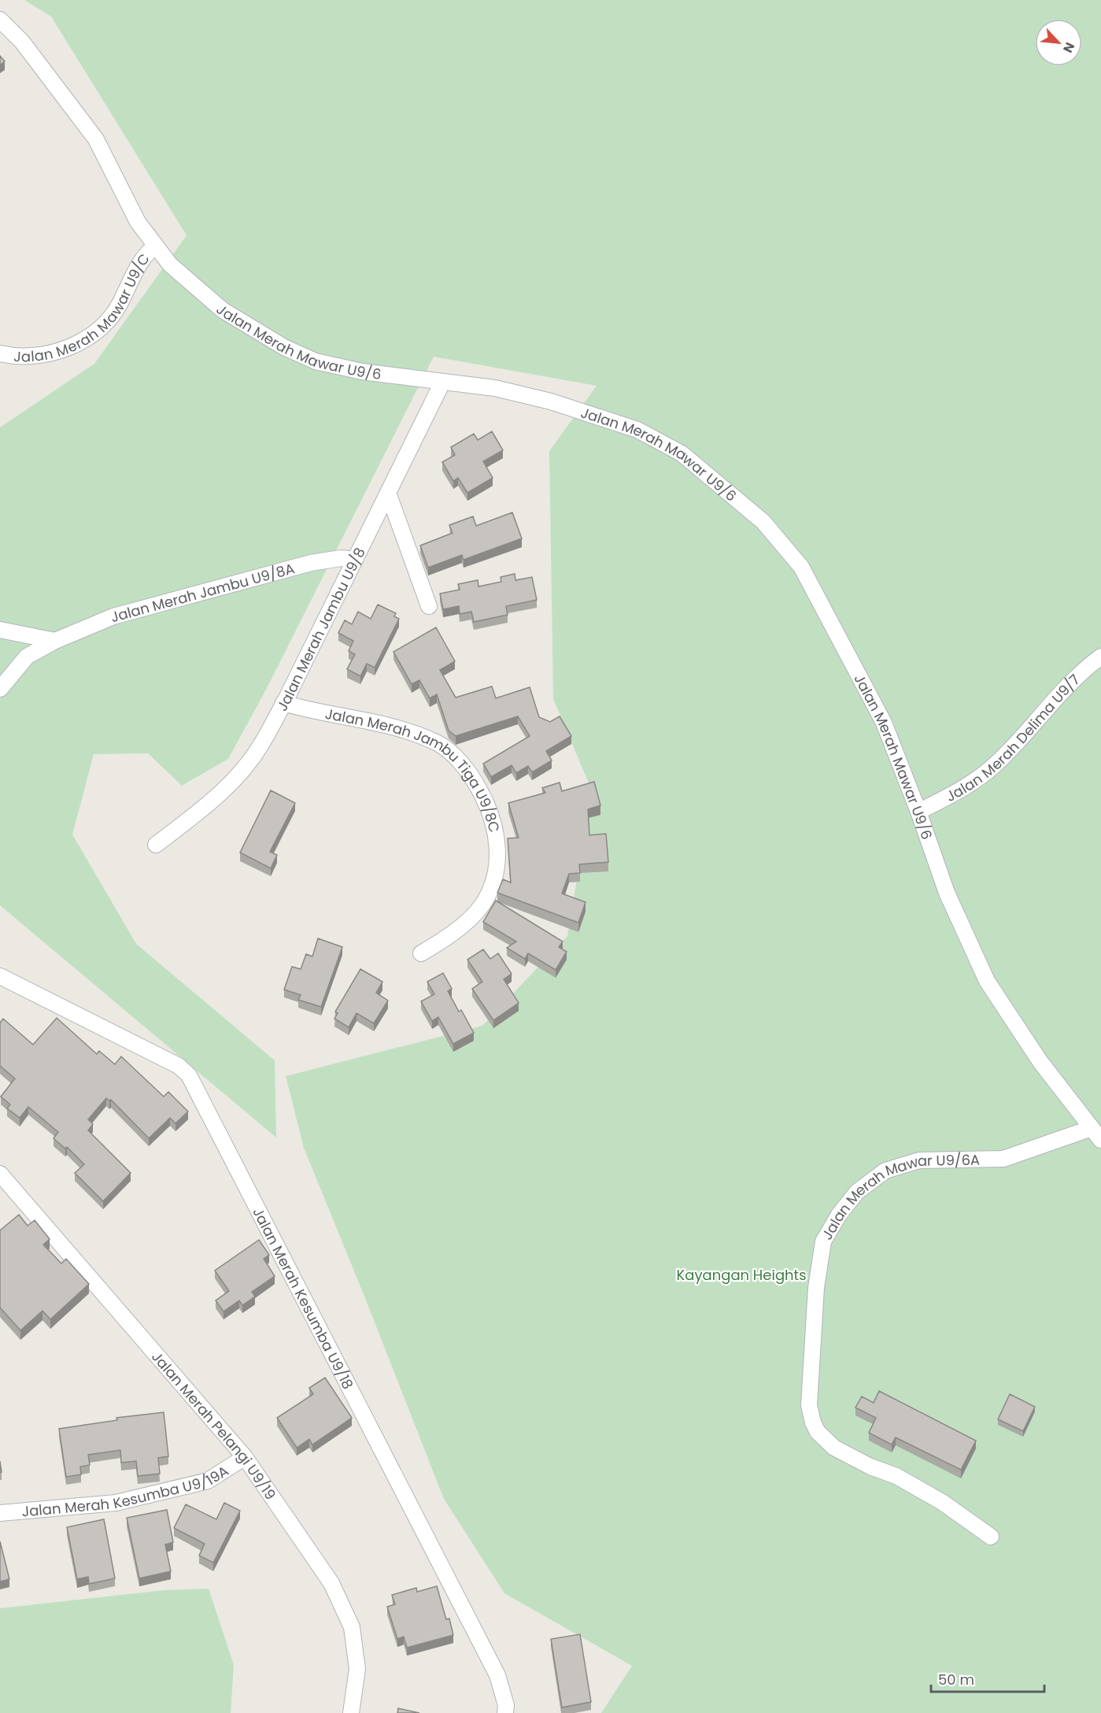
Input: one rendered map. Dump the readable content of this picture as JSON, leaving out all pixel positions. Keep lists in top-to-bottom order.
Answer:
{
  "streets": {
    "street": [
      "Jalan Merah Mawar U9/C",
      "Jalan Merah Mawar U9/6",
      "Jalan Merah Jambu U9/8A",
      "Jalan Merah Jambu U9/8",
      "Jalan Merah Delima U9/7",
      "Jalan Merah Jambu Tiga U9/8C",
      "Jalan Merah Mawar U9/6A",
      "Jalan Merah Kesumba U9/18",
      "Jalan Merah Pelangi U9/19",
      "Jalan Merah Kesumba U9/19A"
    ]
  },
  "crossings": [
    ["Jalan Merah Mawar U9/C", "Jalan Merah Mawar U9/6"],
    ["Jalan Merah Mawar U9/6", "Jalan Merah Jambu U9/8"],
    ["Jalan Merah Mawar U9/6", "Jalan Merah Delima U9/7"],
    ["Jalan Merah Mawar U9/6", "Jalan Merah Mawar U9/6A"],
    ["Jalan Merah Jambu U9/8A", "Jalan Merah Jambu U9/8"],
    ["Jalan Merah Jambu U9/8", "Jalan Merah Jambu Tiga U9/8C"],
    ["Jalan Merah Pelangi U9/19", "Jalan Merah Kesumba U9/19A"]
  ],
  "parks": ["Kayangan Heights"],
  "scale_bar": "50 m",
  "north": "bottom right"
}
